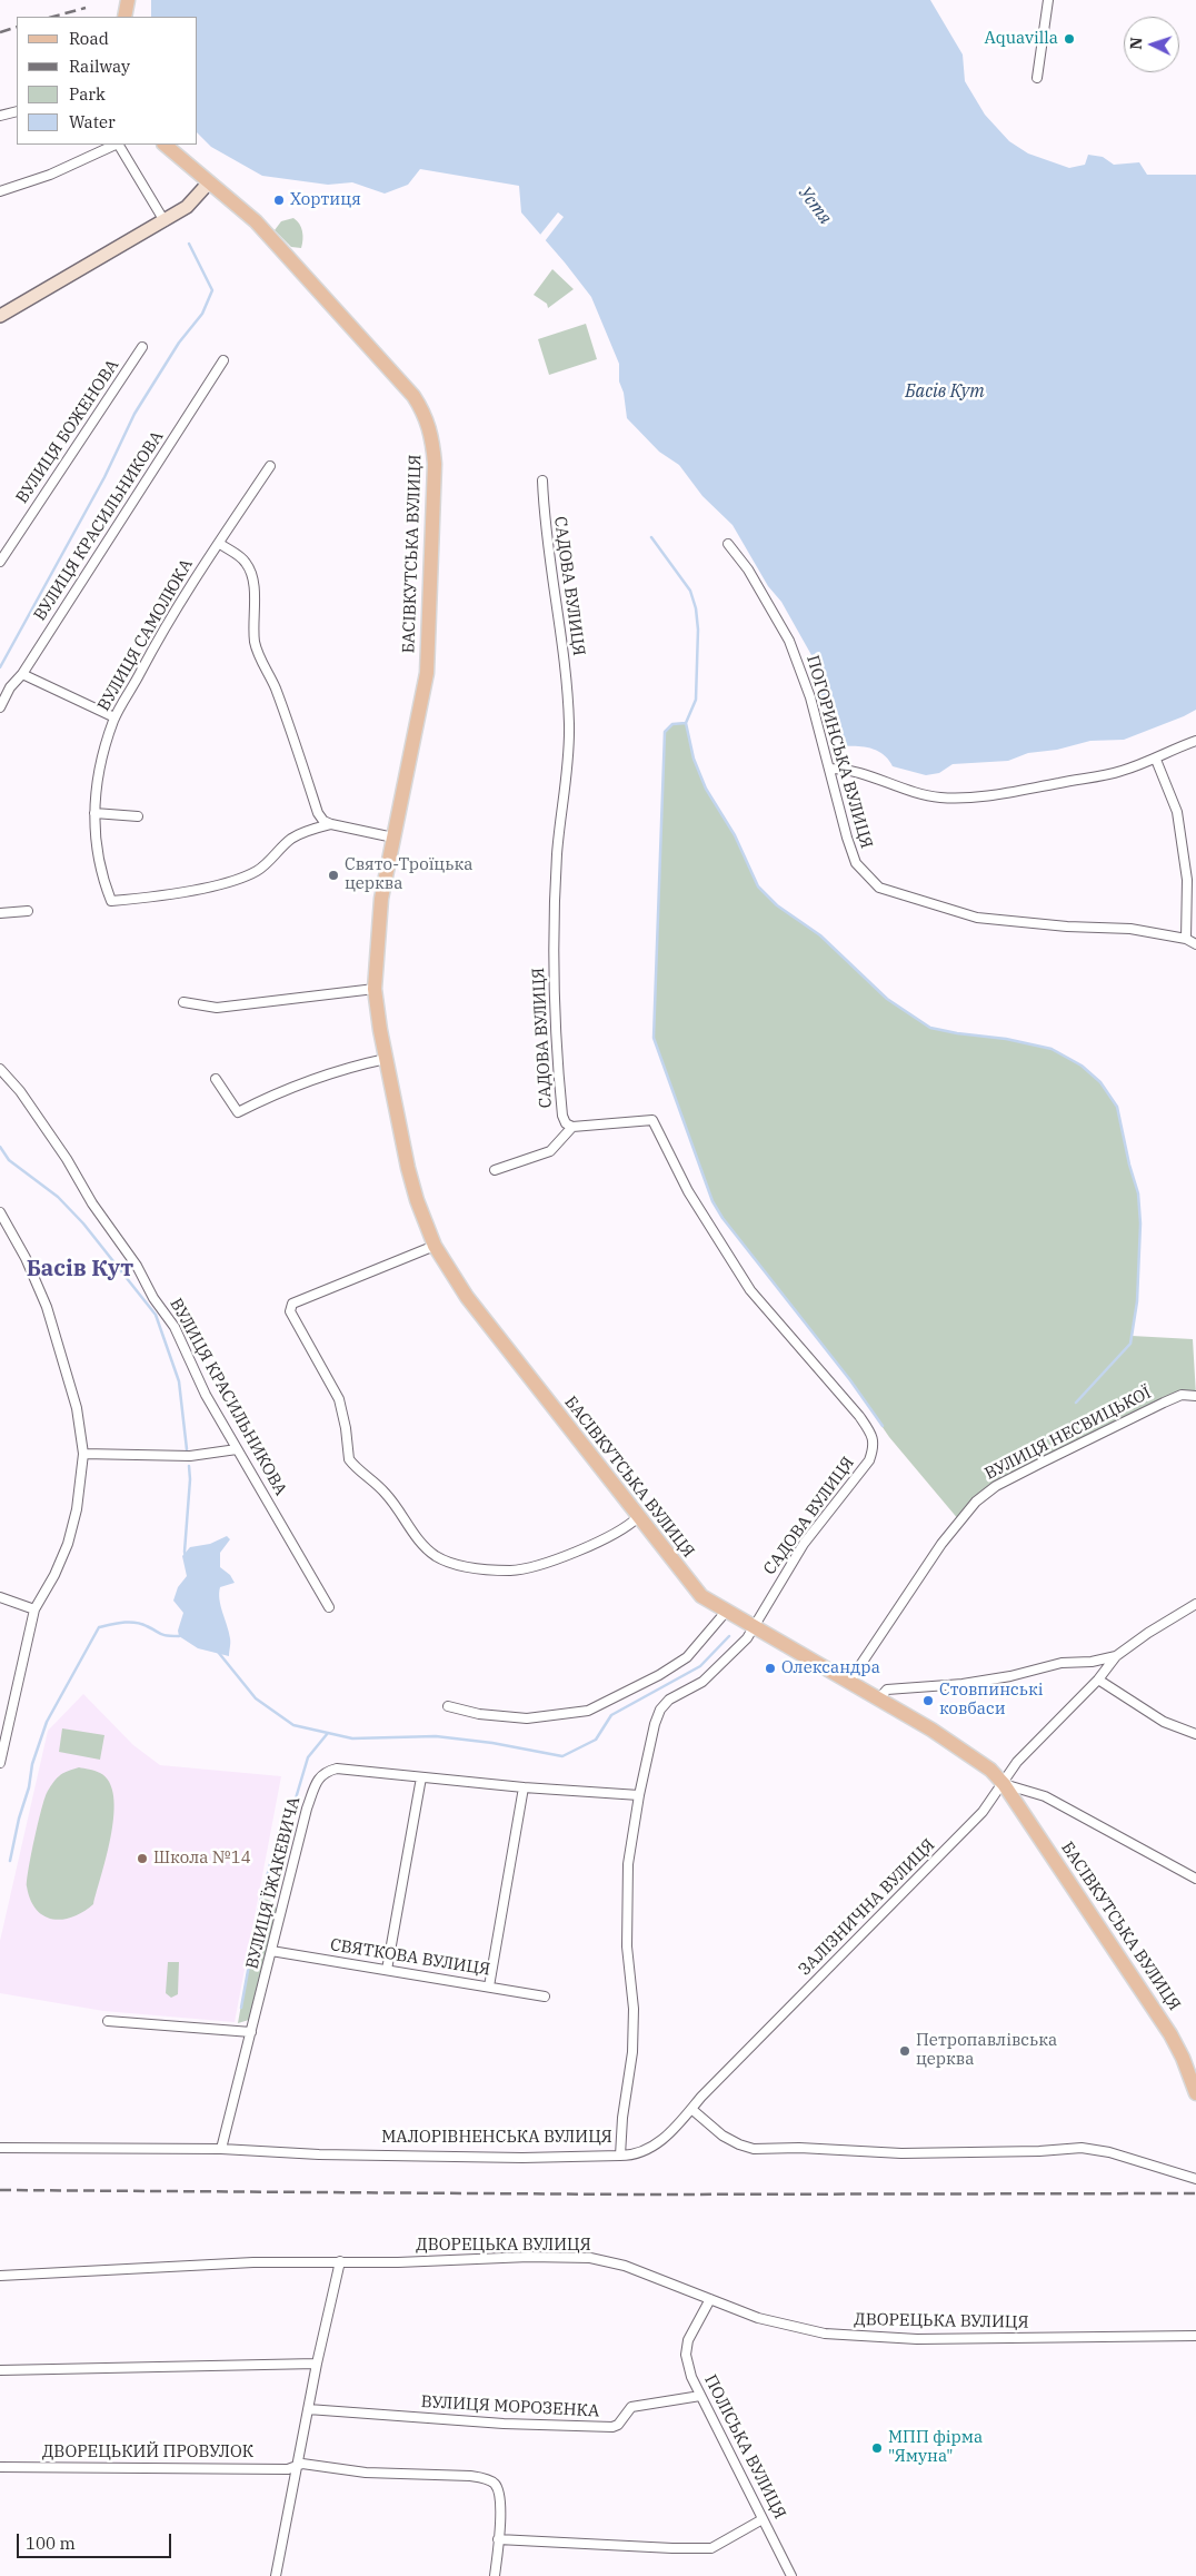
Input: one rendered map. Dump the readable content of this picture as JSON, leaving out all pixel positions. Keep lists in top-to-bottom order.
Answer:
{
  "streets": {
    "main road": ["БАСІВКУТСЬКА ВУЛИЦЯ"],
    "street": [
      "ВУЛИЦЯ БОЖЕНОВА",
      "ВУЛИЦЯ КРАСИЛЬНИКОВА",
      "САДОВА ВУЛИЦЯ",
      "ВУЛИЦЯ САМОЛЮКА",
      "ПОГОРИНСЬКА ВУЛИЦЯ",
      "ВУЛИЦЯ НЕСВИЦЬКОЇ",
      "ВУЛИЦЯ ЇЖАКЕВИЧА",
      "ЗАЛІЗНИЧНА ВУЛИЦЯ",
      "СВЯТКОВА ВУЛИЦЯ",
      "МАЛОРІВНЕНСЬКА ВУЛИЦЯ",
      "ДВОРЕЦЬКА ВУЛИЦЯ",
      "ВУЛИЦЯ МОРОЗЕНКА",
      "ПОЛІСЬКА ВУЛИЦЯ",
      "ДВОРЕЦЬКИЙ ПРОВУЛОК"
    ]
  },
  "crossings": [
    ["БАСІВКУТСЬКА ВУЛИЦЯ", "САДОВА ВУЛИЦЯ"],
    ["БАСІВКУТСЬКА ВУЛИЦЯ", "ВУЛИЦЯ НЕСВИЦЬКОЇ"],
    ["БАСІВКУТСЬКА ВУЛИЦЯ", "ЗАЛІЗНИЧНА ВУЛИЦЯ"],
    ["БАСІВКУТСЬКА ВУЛИЦЯ", "МАЛОРІВНЕНСЬКА ВУЛИЦЯ"],
    ["САДОВА ВУЛИЦЯ", "МАЛОРІВНЕНСЬКА ВУЛИЦЯ"],
    ["ВУЛИЦЯ ЇЖАКЕВИЧА", "СВЯТКОВА ВУЛИЦЯ"],
    ["ВУЛИЦЯ ЇЖАКЕВИЧА", "МАЛОРІВНЕНСЬКА ВУЛИЦЯ"],
    ["ЗАЛІЗНИЧНА ВУЛИЦЯ", "МАЛОРІВНЕНСЬКА ВУЛИЦЯ"],
    ["ДВОРЕЦЬКА ВУЛИЦЯ", "ПОЛІСЬКА ВУЛИЦЯ"],
    ["ВУЛИЦЯ МОРОЗЕНКА", "ПОЛІСЬКА ВУЛИЦЯ"]
  ],
  "districts": ["Басів Кут"],
  "water": ["Устя", "Басів Кут"],
  "places": [
    "Aquavilla",
    "Хортиця",
    "Свято-Троїцька церква",
    "Олександра",
    "Стовпинські ковбаси",
    "Школа №14",
    "Петропавлівська церква",
    "МПП фірма \"Ямуна\""
  ],
  "legend": [
    "Road",
    "Railway",
    "Park",
    "Water"
  ],
  "scale_bar": "100 m",
  "north": "left"
}
